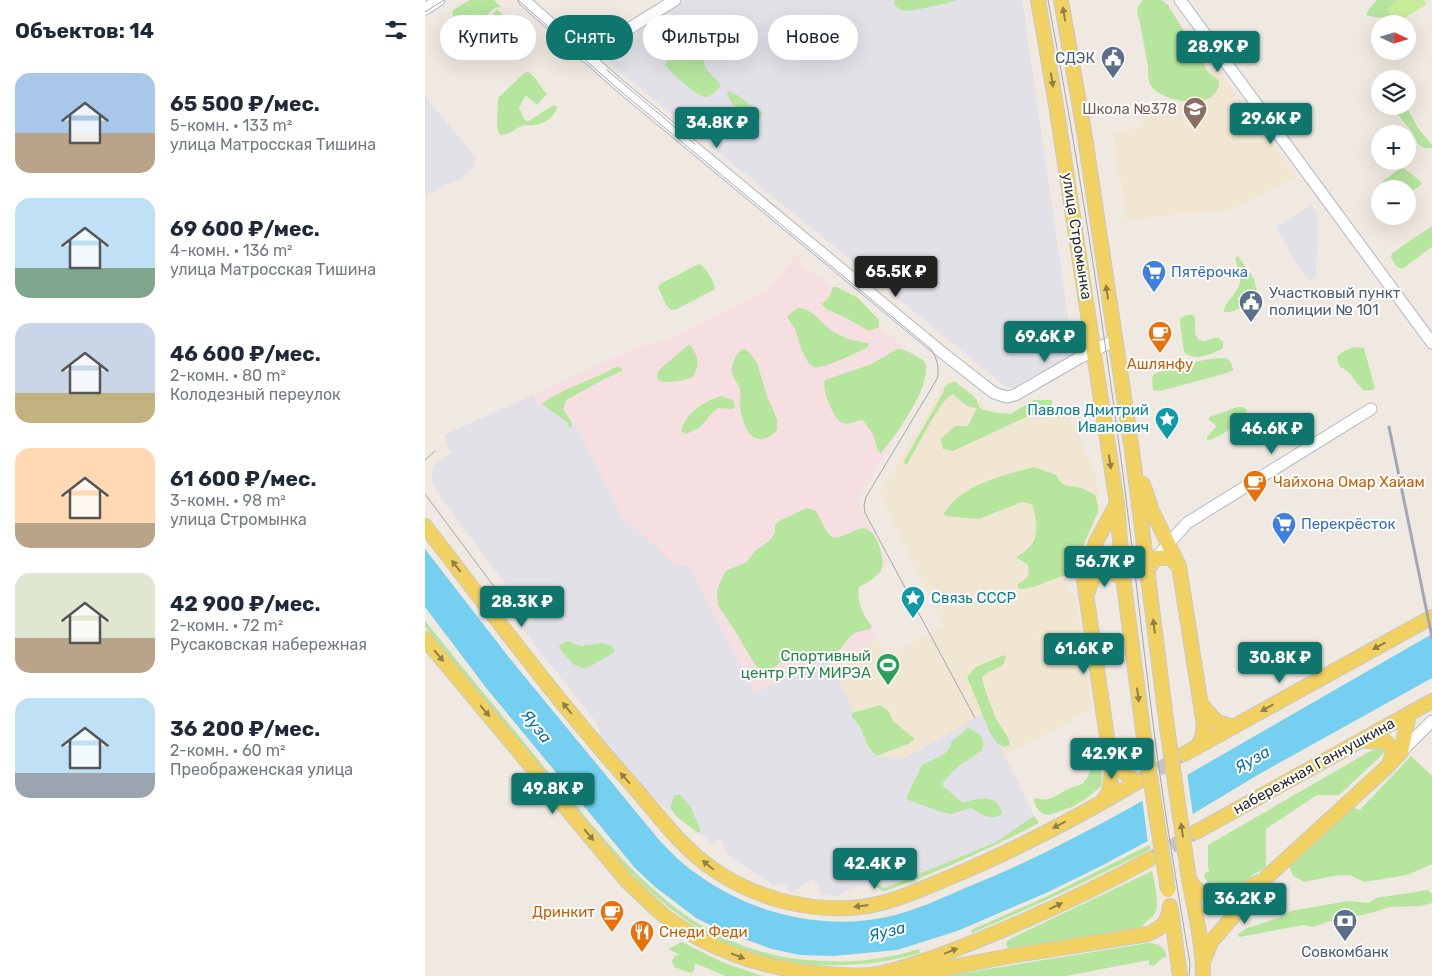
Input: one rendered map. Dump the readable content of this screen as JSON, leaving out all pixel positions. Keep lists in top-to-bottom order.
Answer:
{
  "streets": {
    "main road": ["улица Стромынка", "набережная Ганнушкина"]
  },
  "water": ["Яуза"],
  "places": {
    "public building": ["СДЭК", "Участковый пункт полиции № 101"],
    "school or university": ["Школа №378"],
    "supermarket": ["Пятёрочка", "Перекрёсток"],
    "cafe": ["Ашлянфу", "Чайхона Омар Хайам", "Дринкит"],
    "place": ["Павлов Дмитрий Иванович", "Связь СССР"],
    "sports": ["Спортивный центр РТУ МИРЭА"],
    "bank": ["Совкомбанк"],
    "restaurant": ["Снеди Феди"]
  },
  "north": "right",
  "page": {
    "heading": "Объектов: 14",
    "map_buttons": ["+", "−"],
    "chip": [
      "Купить",
      "Снять",
      "Фильтры",
      "Новое"
    ],
    "price": [
      "28.9K ₽",
      "29.6K ₽",
      "34.8K ₽",
      "65.5K ₽",
      "69.6K ₽",
      "46.6K ₽",
      "56.7K ₽",
      "28.3K ₽",
      "61.6K ₽",
      "30.8K ₽",
      "42.9K ₽",
      "49.8K ₽",
      "42.4K ₽",
      "36.2K ₽"
    ],
    "list": [
      {
        "name": "65 500 ₽/мес.",
        "note": "5-комн. · 133 m² · улица Матросская Тишина"
      },
      {
        "name": "69 600 ₽/мес.",
        "note": "4-комн. · 136 m² · улица Матросская Тишина"
      },
      {
        "name": "46 600 ₽/мес.",
        "note": "2-комн. · 80 m² · Колодезный переулок"
      },
      {
        "name": "61 600 ₽/мес.",
        "note": "3-комн. · 98 m² · улица Стромынка"
      },
      {
        "name": "42 900 ₽/мес.",
        "note": "2-комн. · 72 m² · Русаковская набережная"
      },
      {
        "name": "36 200 ₽/мес.",
        "note": "2-комн. · 60 m² · Преображенская улица"
      }
    ]
  }
}
